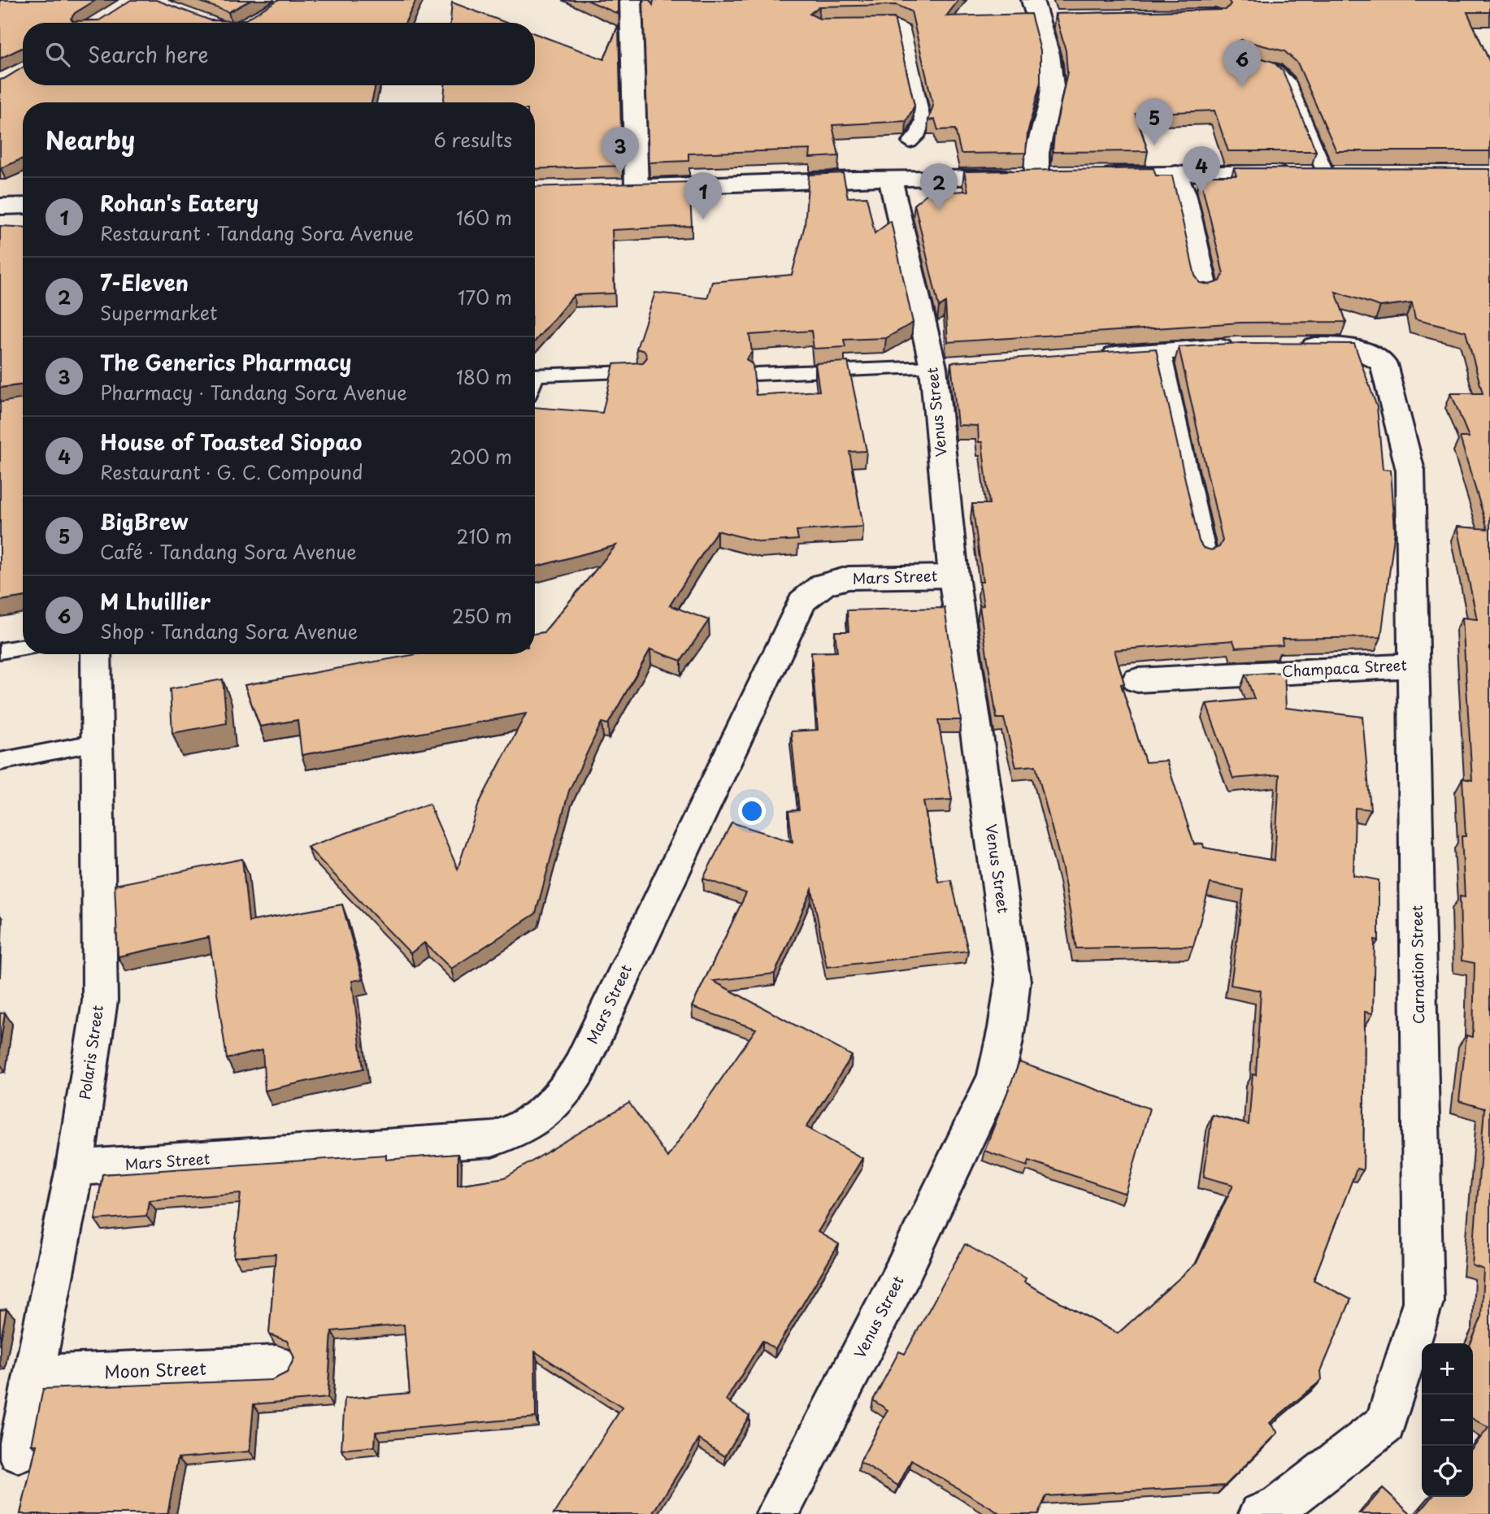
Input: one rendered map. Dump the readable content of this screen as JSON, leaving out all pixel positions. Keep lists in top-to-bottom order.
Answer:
{
  "streets": {
    "street": [
      "Venus Street",
      "Mars Street",
      "Champaca Street",
      "Carnation Street",
      "Polaris Street",
      "Moon Street"
    ]
  },
  "crossings": [
    ["Venus Street", "Mars Street"],
    ["Mars Street", "Polaris Street"],
    ["Champaca Street", "Carnation Street"],
    ["Polaris Street", "Moon Street"]
  ],
  "page": {
    "search": "Search here",
    "pins": [
      "6",
      "5",
      "3",
      "4",
      "2",
      "1"
    ],
    "heading": ["Nearby", "6 results"],
    "list": [
      {
        "mark": "1",
        "name": "Rohan's Eatery",
        "note": "Restaurant · Tandang Sora Avenue",
        "value": "160 m"
      },
      {
        "mark": "2",
        "name": "7-Eleven",
        "note": "Supermarket",
        "value": "170 m"
      },
      {
        "mark": "3",
        "name": "The Generics Pharmacy",
        "note": "Pharmacy · Tandang Sora Avenue",
        "value": "180 m"
      },
      {
        "mark": "4",
        "name": "House of Toasted Siopao",
        "note": "Restaurant · G. C. Compound",
        "value": "200 m"
      },
      {
        "mark": "5",
        "name": "BigBrew",
        "note": "Café · Tandang Sora Avenue",
        "value": "210 m"
      },
      {
        "mark": "6",
        "name": "M Lhuillier",
        "note": "Shop · Tandang Sora Avenue",
        "value": "250 m"
      }
    ],
    "map_buttons": ["+", "−"]
  }
}
